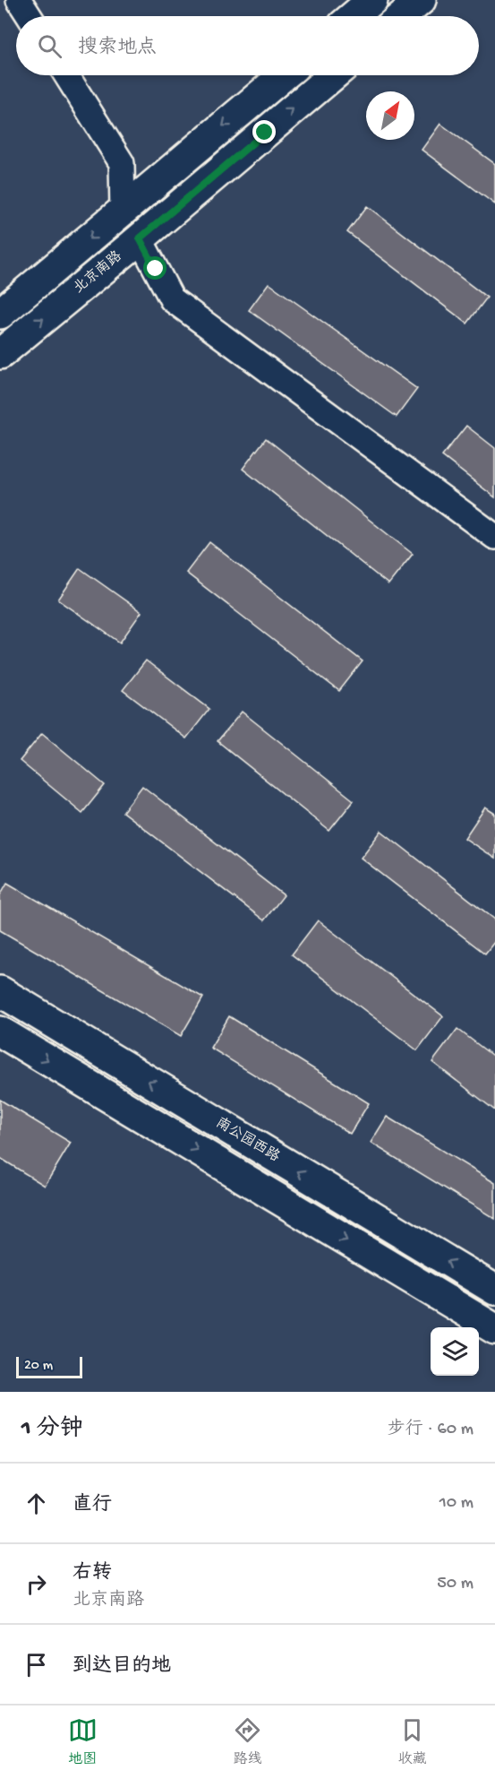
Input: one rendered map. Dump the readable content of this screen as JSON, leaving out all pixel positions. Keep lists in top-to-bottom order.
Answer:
{
  "streets": {
    "main road": ["北京南路", "南公园西路"]
  },
  "scale_bar": "20 m",
  "north": "top right",
  "page": {
    "search": "搜索地点",
    "scale": "20 m",
    "heading": ["1 分钟", "步行 · 60 m"],
    "list": [
      ["直行", "10 m"],
      ["右转", "北京南路", "50 m"],
      "到达目的地"
    ],
    "nav": ["地图", "路线", "收藏"]
  }
}
